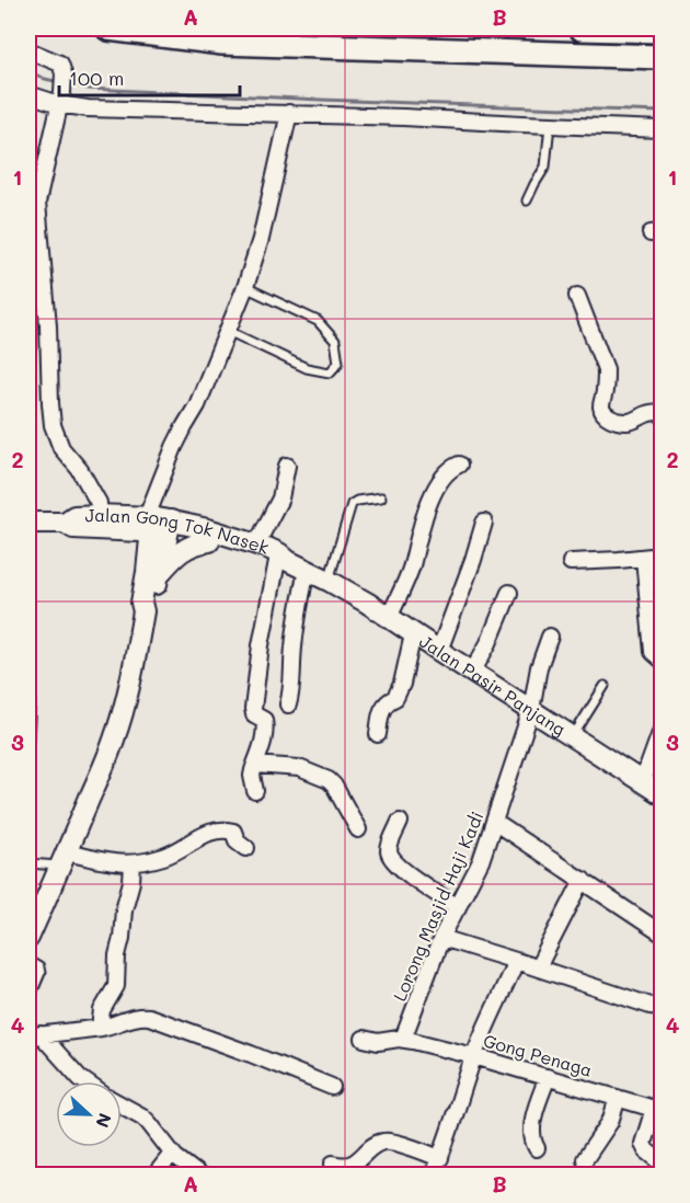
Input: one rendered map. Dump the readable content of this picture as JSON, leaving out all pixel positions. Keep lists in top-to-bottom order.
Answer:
{
  "streets": {
    "main road": ["Jalan Gong Tok Nasek", "Jalan Pasir Panjang"],
    "street": ["Lorong Masjid Haji Kadi", "Gong Penaga"]
  },
  "crossings": [
    ["Jalan Gong Tok Nasek", "Jalan Pasir Panjang"],
    ["Jalan Pasir Panjang", "Lorong Masjid Haji Kadi"],
    ["Lorong Masjid Haji Kadi", "Gong Penaga"]
  ],
  "scale_bar": "100 m",
  "north": "right",
  "grid": {
    "columns": ["A", "B"],
    "rows": [
      "1",
      "2",
      "3",
      "4"
    ]
  }
}
